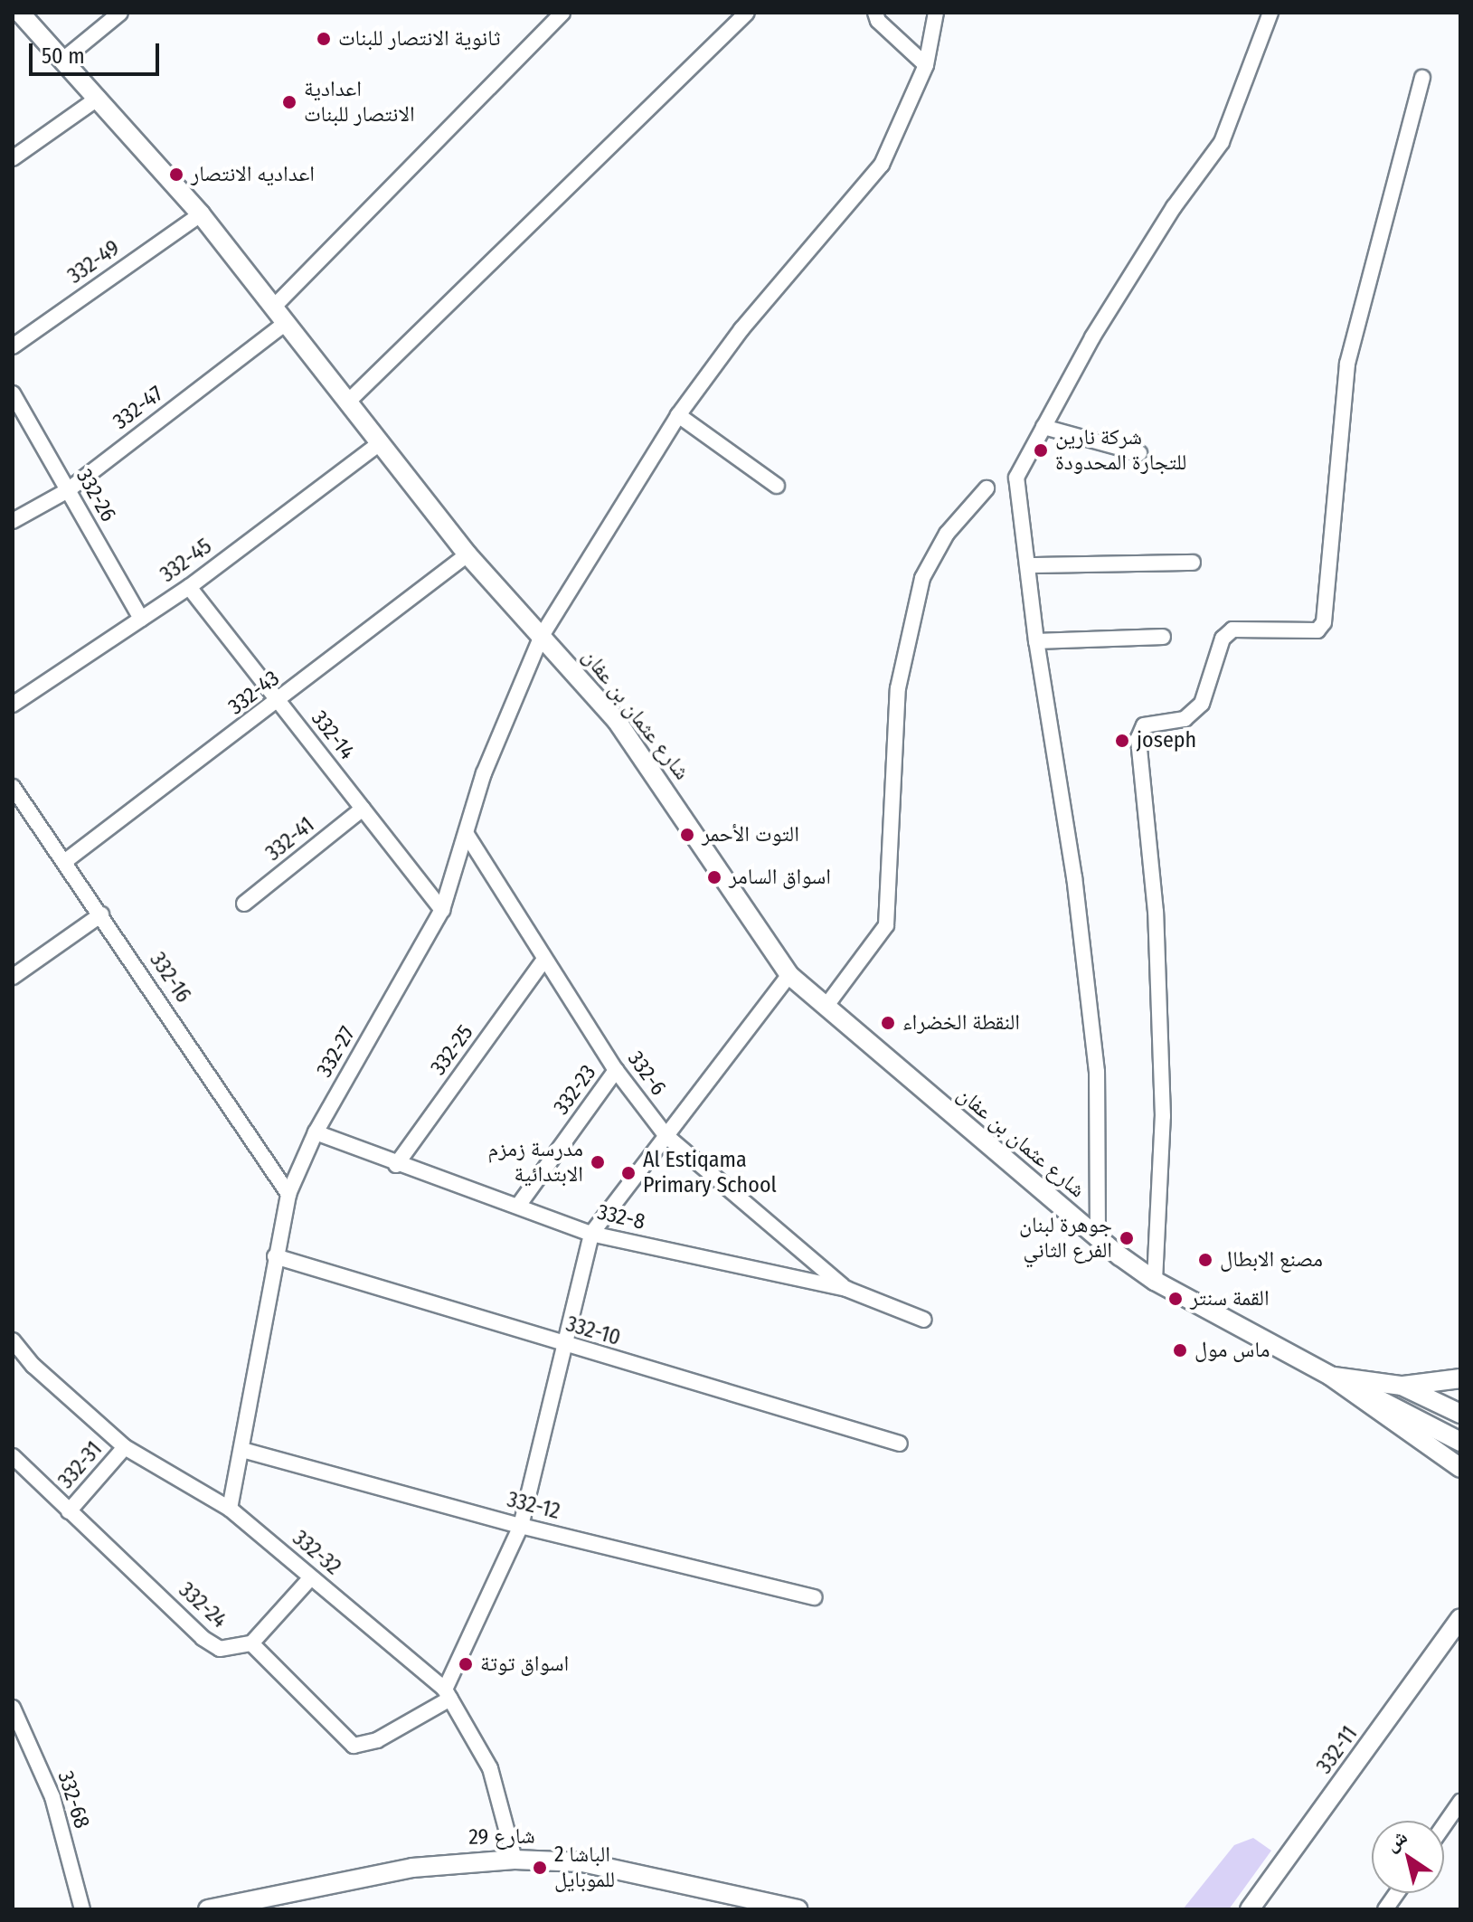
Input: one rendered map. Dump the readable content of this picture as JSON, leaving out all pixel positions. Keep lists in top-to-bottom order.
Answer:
{
  "streets": {
    "street": [
      "332-49",
      "332-47",
      "332-26",
      "332-45",
      "332-43",
      "شارع عثمان بن عفان",
      "332-14",
      "332-41",
      "332-16",
      "332-25",
      "332-27",
      "332-6",
      "332-23",
      "332-8",
      "332-10",
      "332-31",
      "332-12",
      "332-32",
      "332-24",
      "332-11",
      "332-68",
      "شارع 29"
    ]
  },
  "crossings": [
    ["332-49", "شارع عثمان بن عفان"],
    ["332-47", "332-26"],
    ["332-47", "شارع عثمان بن عفان"],
    ["332-26", "332-45"],
    ["332-45", "شارع عثمان بن عفان"],
    ["332-45", "332-14"],
    ["332-43", "شارع عثمان بن عفان"],
    ["332-43", "332-14"],
    ["332-43", "332-16"],
    ["شارع عثمان بن عفان", "332-27"],
    ["332-14", "332-41"],
    ["332-14", "332-27"],
    ["332-16", "332-27"],
    ["332-25", "332-6"],
    ["332-25", "332-8"],
    ["332-27", "332-6"],
    ["332-27", "332-8"],
    ["332-27", "332-10"],
    ["332-27", "332-12"],
    ["332-27", "332-32"],
    ["332-6", "332-23"],
    ["332-6", "332-8"],
    ["332-23", "332-8"],
    ["332-31", "332-32"],
    ["332-31", "332-24"],
    ["332-32", "شارع 29"]
  ],
  "places": [
    "ثانوية الانتصار للبنات",
    "اعدادية الانتصار للبنات",
    "اعداديه الانتصار",
    "شركة نارين للتجارة المحدودة",
    "joseph",
    "التوت الأحمر",
    "اسواق السامر",
    "النقطة الخضراء",
    "مدرسة زمزم الابتدائية",
    "Al Estiqama Primary School",
    "جوهرة لبنان الفرع الثاني",
    "مصنع الابطال",
    "القمة سنتر",
    "ماس مول",
    "اسواق توتة",
    "الباشا 2 للموبايل"
  ],
  "scale_bar": "50 m",
  "north": "top left"
}
